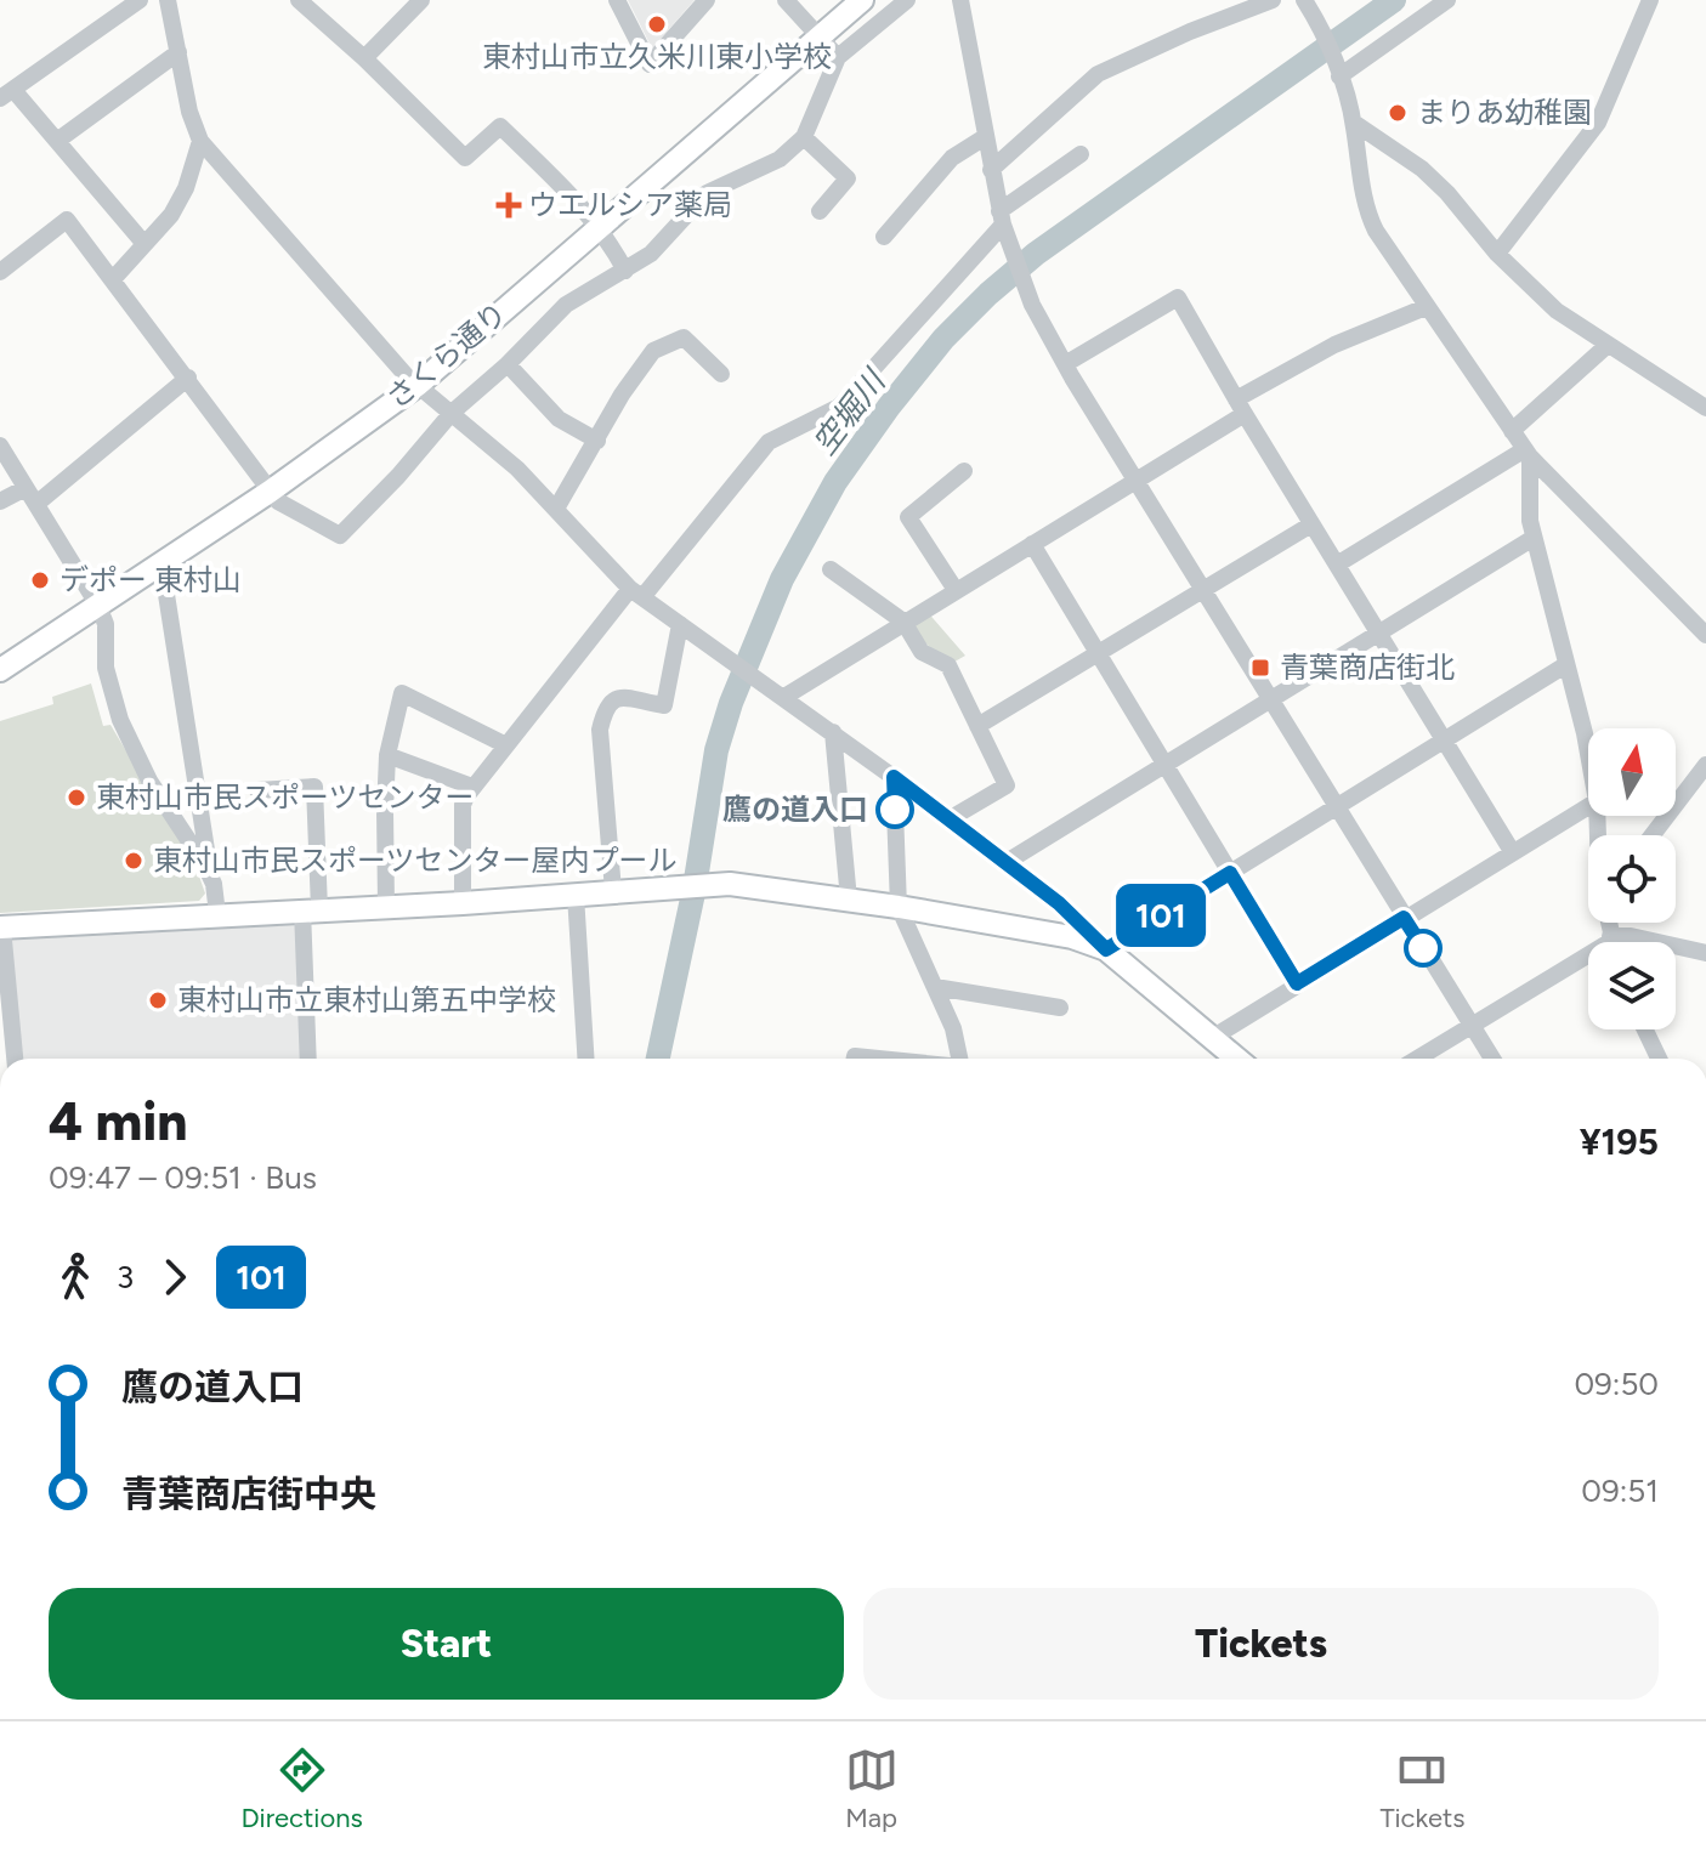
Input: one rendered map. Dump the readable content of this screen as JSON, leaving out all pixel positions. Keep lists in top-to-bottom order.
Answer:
{
  "streets": {
    "street": ["さくら通り"]
  },
  "water": ["空堀川"],
  "places": {
    "other": [
      "東村山市立久米川東小学校",
      "まりあ幼稚園",
      "デポー 東村山",
      "東村山市民スポーツセンター",
      "鷹の道入口",
      "東村山市民スポーツセンター屋内プール",
      "東村山市立東村山第五中学校"
    ],
    "health": ["ウエルシア薬局"],
    "transit": ["青葉商店街北"]
  },
  "lines": ["bus line 101"],
  "north": "top",
  "page": {
    "on_map": "101",
    "heading": ["4 min", "09:47 – 09:51 · Bus", "¥195"],
    "legs": ["3", "101"],
    "list": [
      {
        "name": "鷹の道入口",
        "value": "09:50"
      },
      {
        "name": "青葉商店街中央",
        "value": "09:51"
      }
    ],
    "buttons": ["Start", "Tickets"],
    "tabs": ["Directions", "Map", "Tickets"]
  }
}
